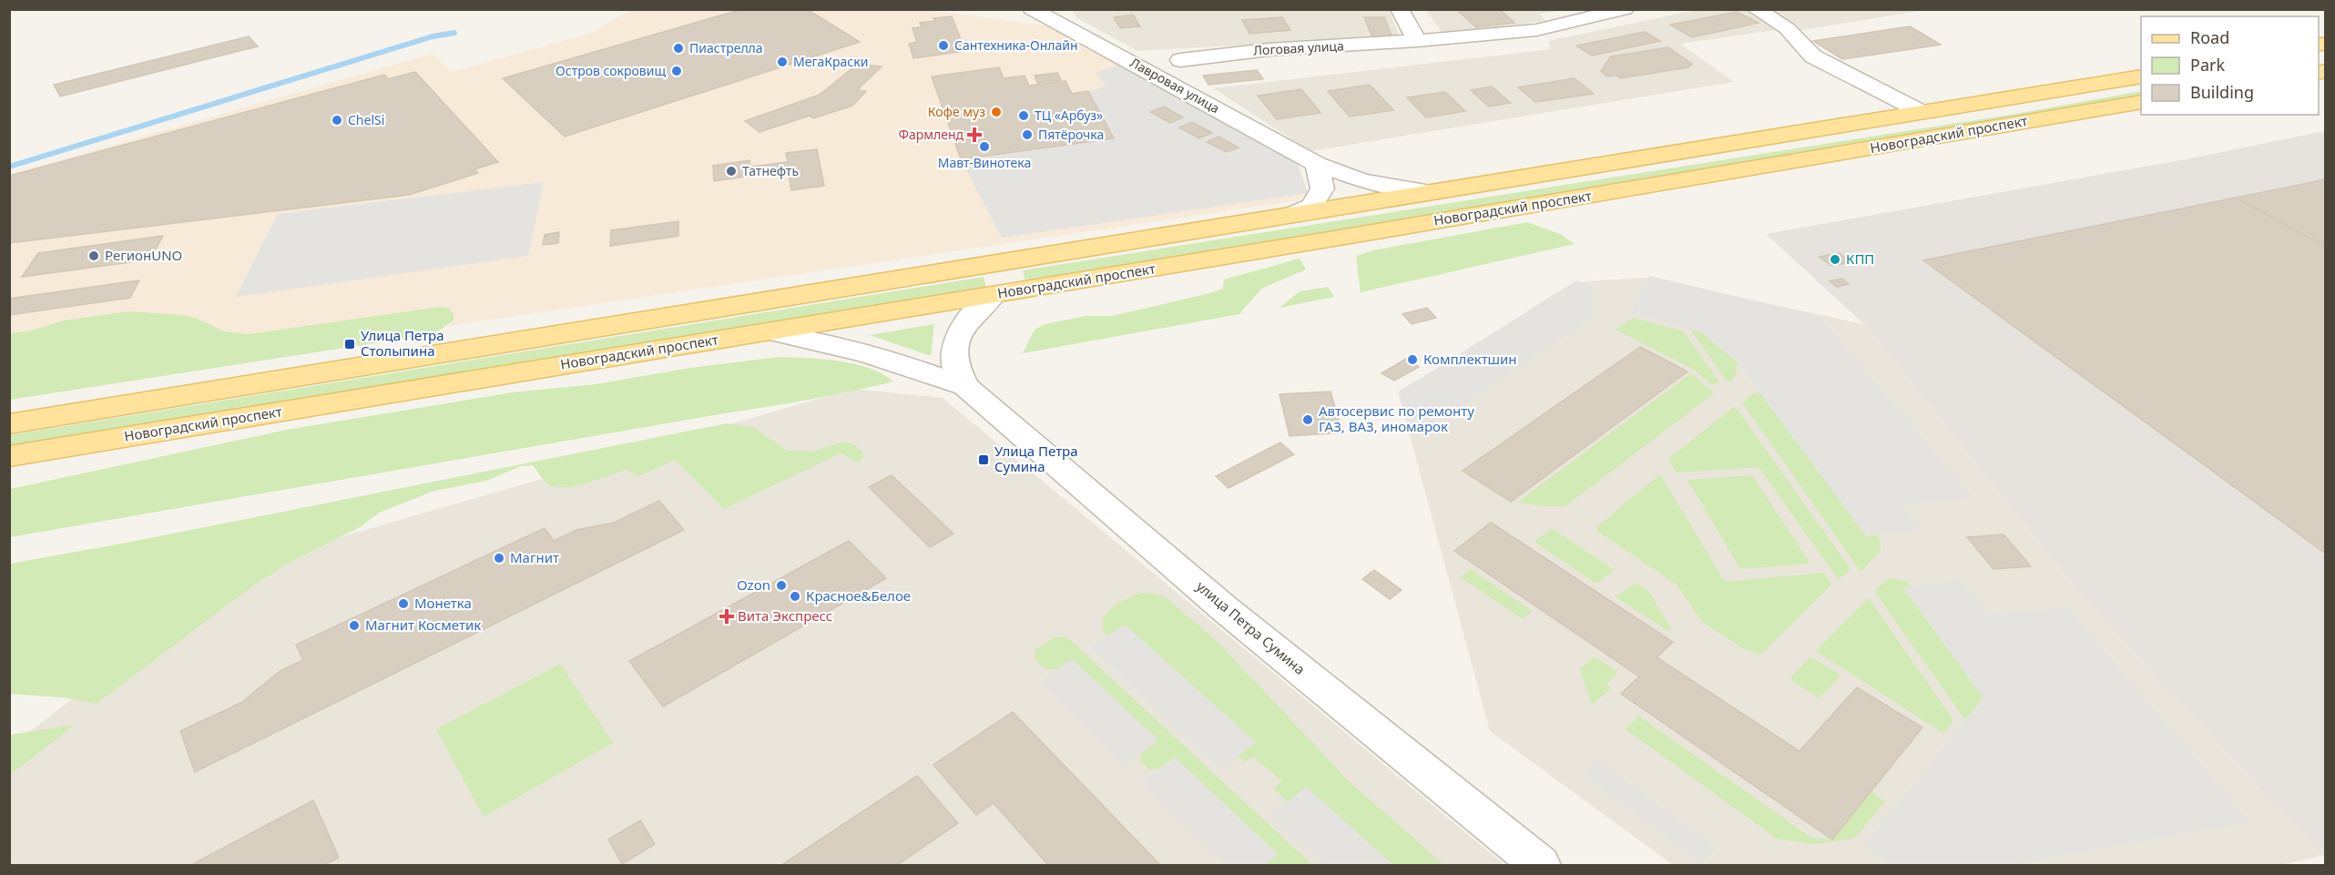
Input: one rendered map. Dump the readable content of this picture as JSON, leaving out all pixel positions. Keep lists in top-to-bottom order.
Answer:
{
  "streets": {
    "main road": ["Новоградский проспект"],
    "street": ["Логовая улица", "Лавровая улица", "улица Петра Сумина"]
  },
  "crossings": [
    ["Лавровая улица", "Новоградский проспект"]
  ],
  "places": {
    "other": [
      "Сантехника-Онлайн",
      "Пиастрелла",
      "МегаКраски",
      "Остров сокровищ",
      "Кофе муз",
      "ТЦ «Арбуз»",
      "ChelSi",
      "Пятёрочка",
      "Мавт-Винотека",
      "Татнефть",
      "РегионUNO",
      "КПП",
      "Комплектшин",
      "Автосервис по ремонту ГАЗ, ВАЗ, иномарок",
      "Магнит",
      "Ozon",
      "Красное&Белое",
      "Монетка",
      "Магнит Косметик"
    ],
    "health": ["Фармленд", "Вита Экспресс"],
    "transit": ["Улица Петра Столыпина", "Улица Петра Сумина"]
  },
  "legend": ["Road", "Park", "Building"]
}
